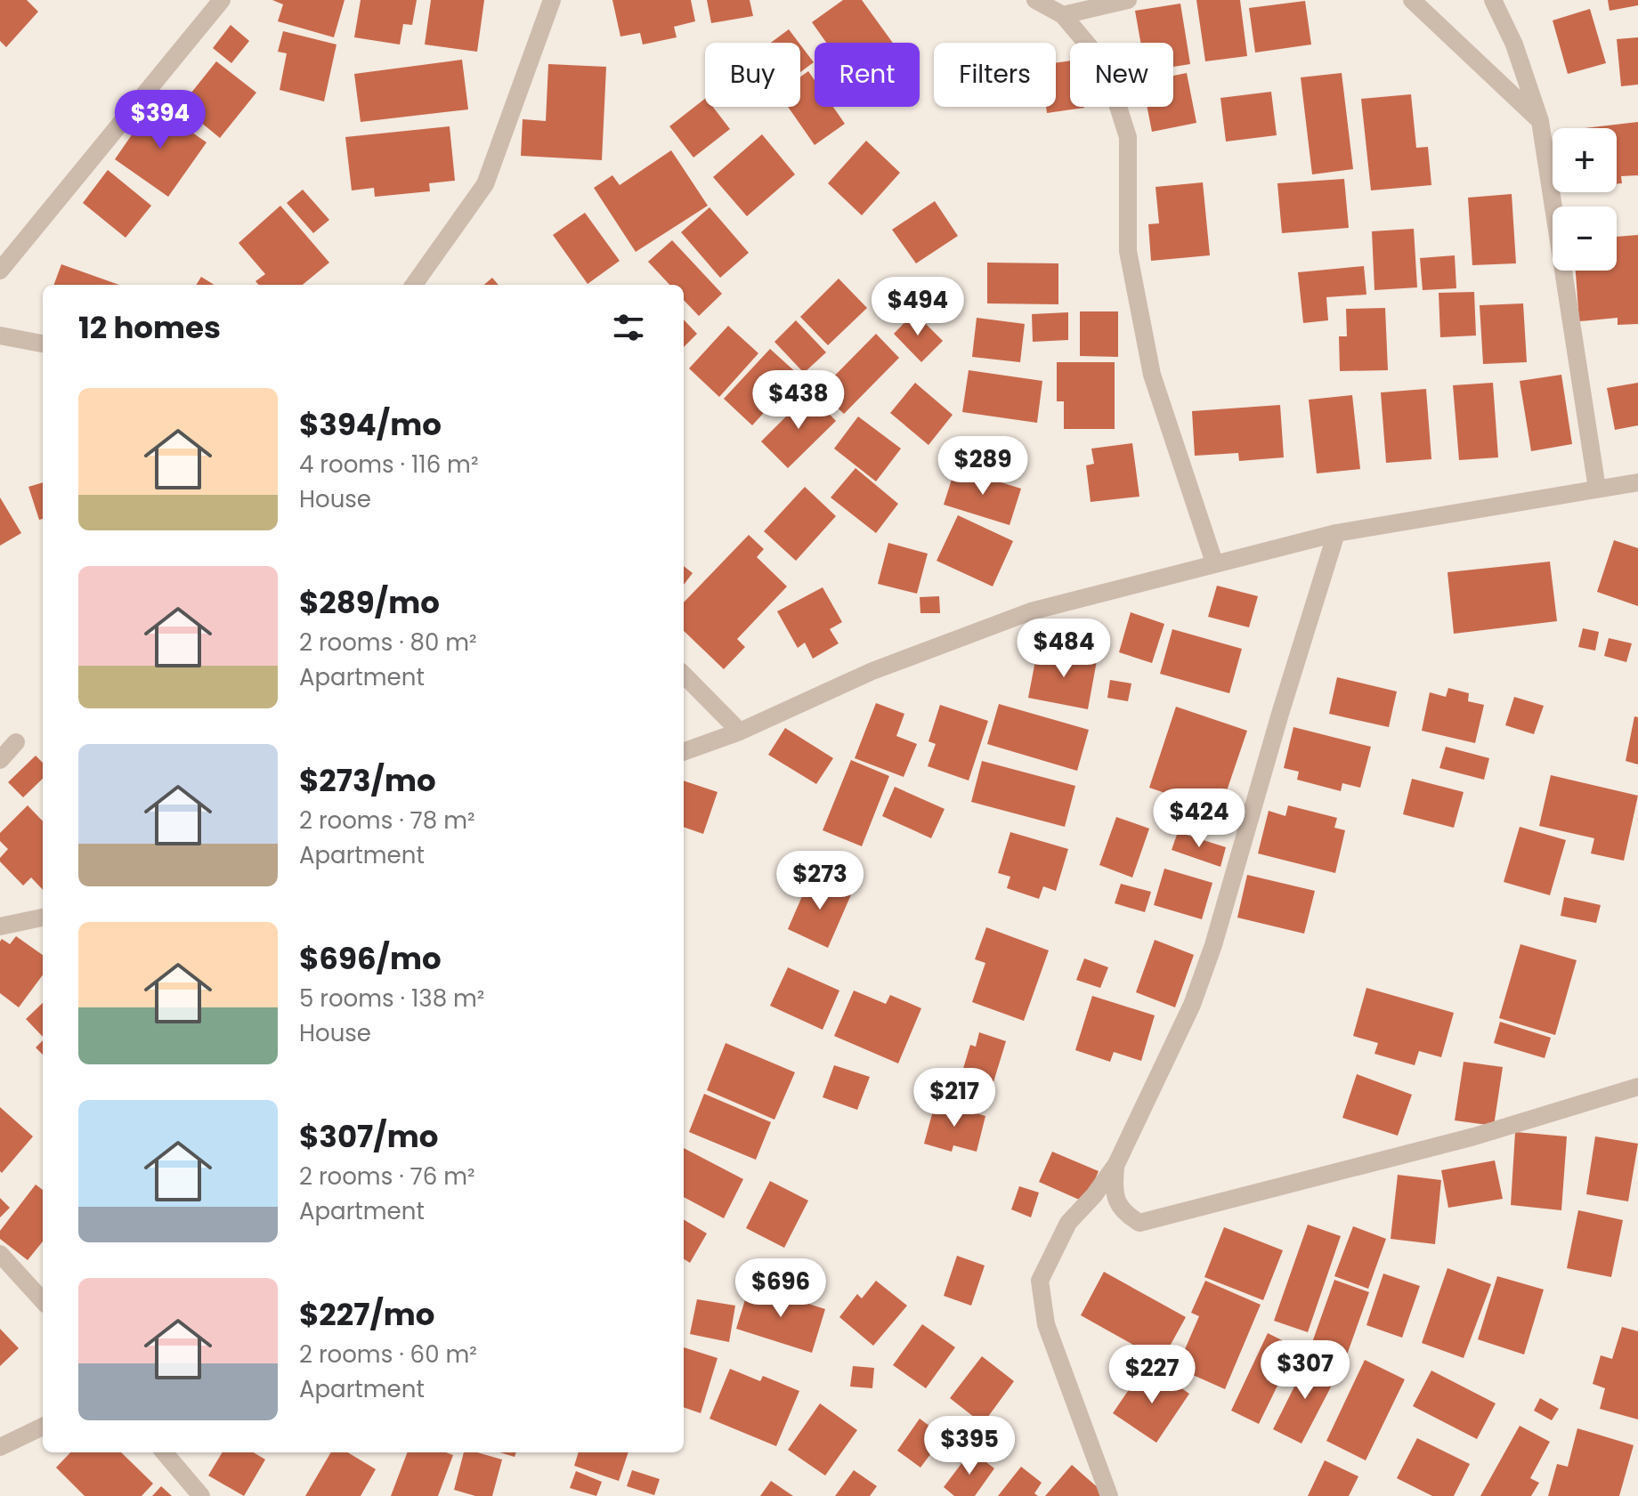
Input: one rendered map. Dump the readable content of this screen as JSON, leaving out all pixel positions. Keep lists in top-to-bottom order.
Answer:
{
  "page": {
    "chip": [
      "Buy",
      "Rent",
      "Filters",
      "New"
    ],
    "price": [
      "$394",
      "$494",
      "$438",
      "$289",
      "$484",
      "$424",
      "$273",
      "$217",
      "$696",
      "$307",
      "$227",
      "$395"
    ],
    "map_buttons": ["+", "−"],
    "heading": "12 homes",
    "list": [
      {
        "name": "$394/mo",
        "note": "4 rooms · 116 m² · House"
      },
      {
        "name": "$289/mo",
        "note": "2 rooms · 80 m² · Apartment"
      },
      {
        "name": "$273/mo",
        "note": "2 rooms · 78 m² · Apartment"
      },
      {
        "name": "$696/mo",
        "note": "5 rooms · 138 m² · House"
      },
      {
        "name": "$307/mo",
        "note": "2 rooms · 76 m² · Apartment"
      },
      {
        "name": "$227/mo",
        "note": "2 rooms · 60 m² · Apartment"
      }
    ]
  }
}
